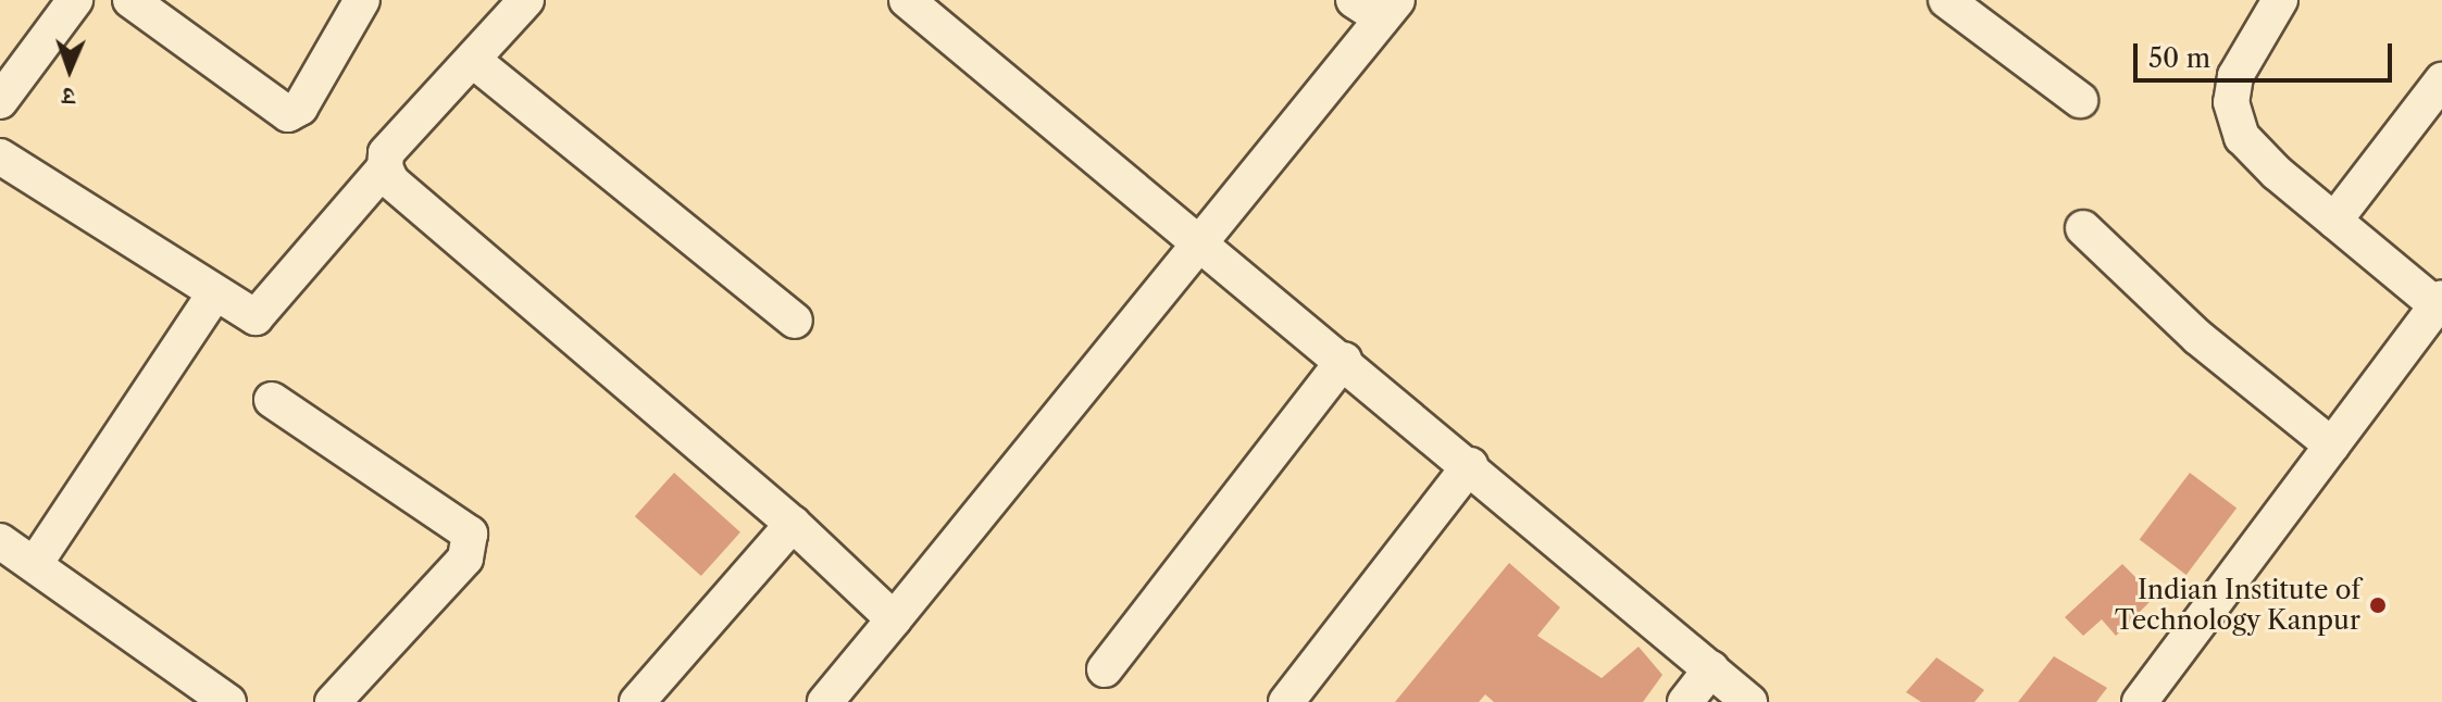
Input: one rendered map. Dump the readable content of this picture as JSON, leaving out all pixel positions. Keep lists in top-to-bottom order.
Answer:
{
  "places": ["Indian Institute of Technology Kanpur"],
  "scale_bar": "50 m",
  "north": "bottom"
}
